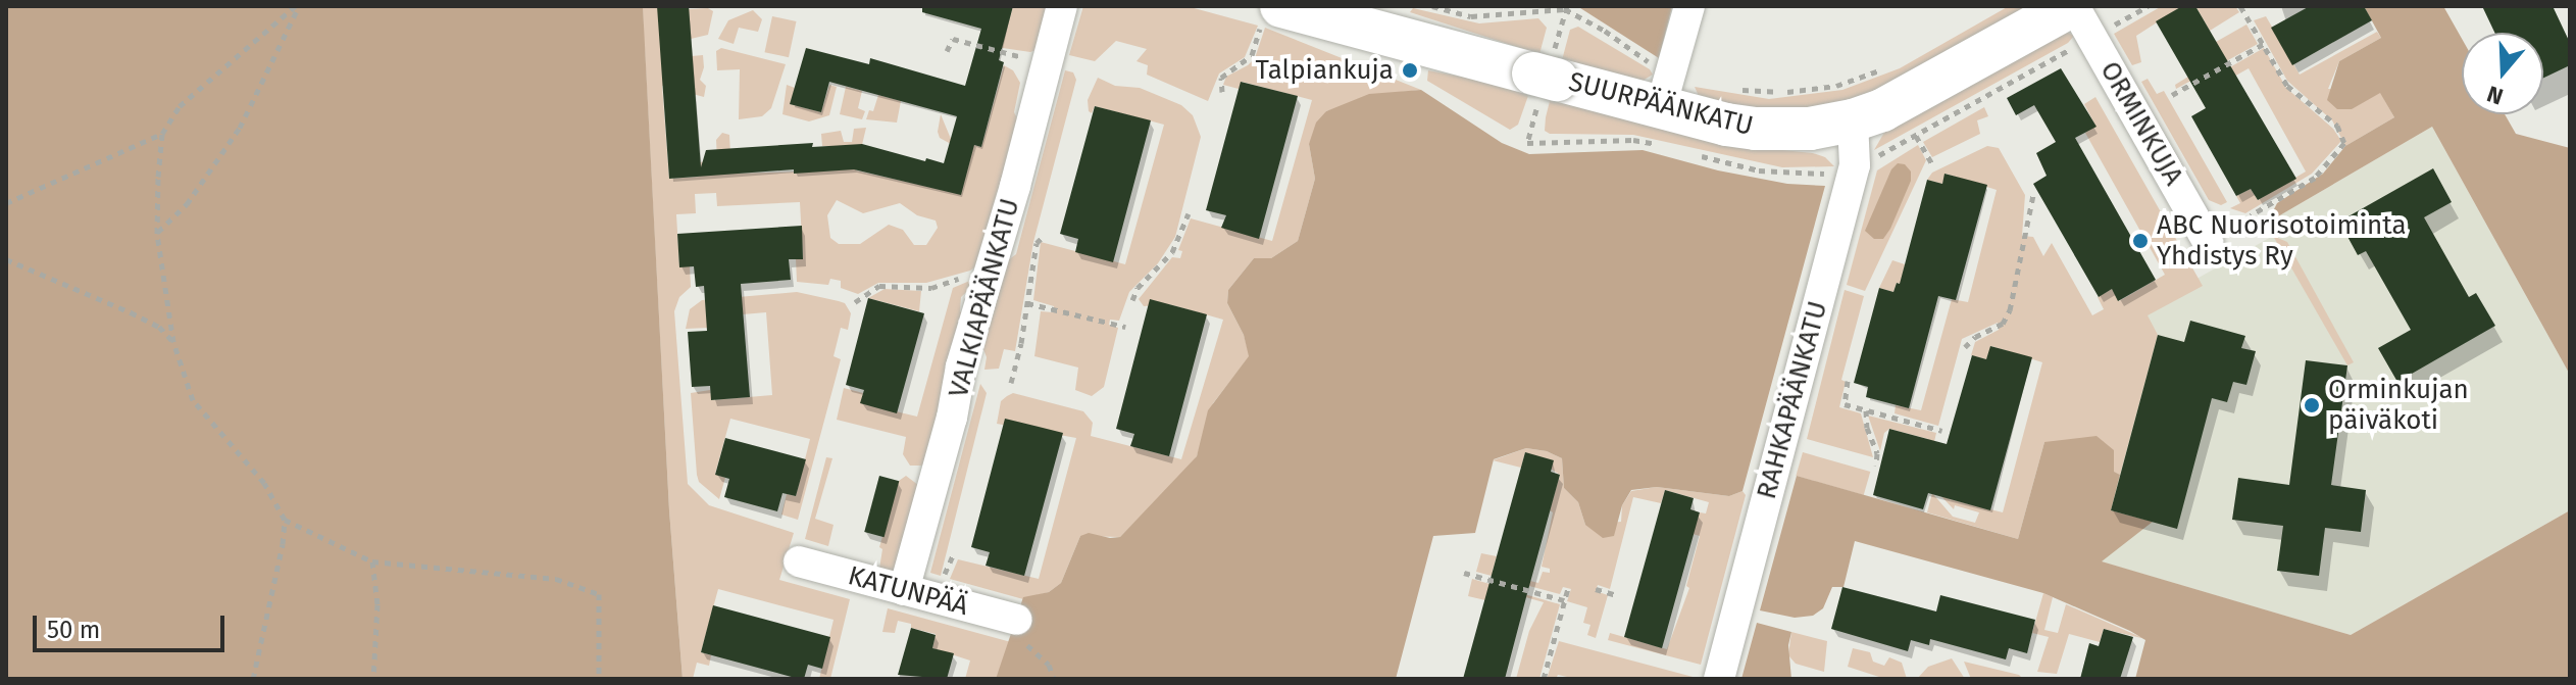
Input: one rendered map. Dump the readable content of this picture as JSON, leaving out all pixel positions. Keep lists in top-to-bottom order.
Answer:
{
  "streets": {
    "street": [
      "SUURPÄÄNKATU",
      "ORMINKUJA",
      "VALKIAPÄÄNKATU",
      "RAHKAPÄÄNKATU",
      "KATUNPÄÄ"
    ]
  },
  "crossings": [
    ["SUURPÄÄNKATU", "ORMINKUJA"],
    ["SUURPÄÄNKATU", "RAHKAPÄÄNKATU"],
    ["VALKIAPÄÄNKATU", "KATUNPÄÄ"]
  ],
  "places": ["Talpiankuja", "ABC Nuorisotoiminta Yhdistys Ry", "Orminkujan päiväkoti"],
  "scale_bar": "50 m",
  "north": "bottom"
}
